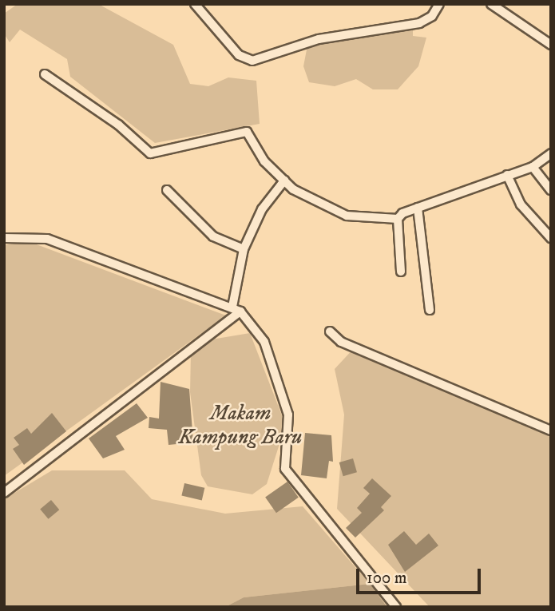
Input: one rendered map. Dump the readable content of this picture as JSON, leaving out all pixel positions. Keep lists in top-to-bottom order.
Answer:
{
  "parks": ["Makam Kampung Baru"],
  "scale_bar": "100 m"
}
